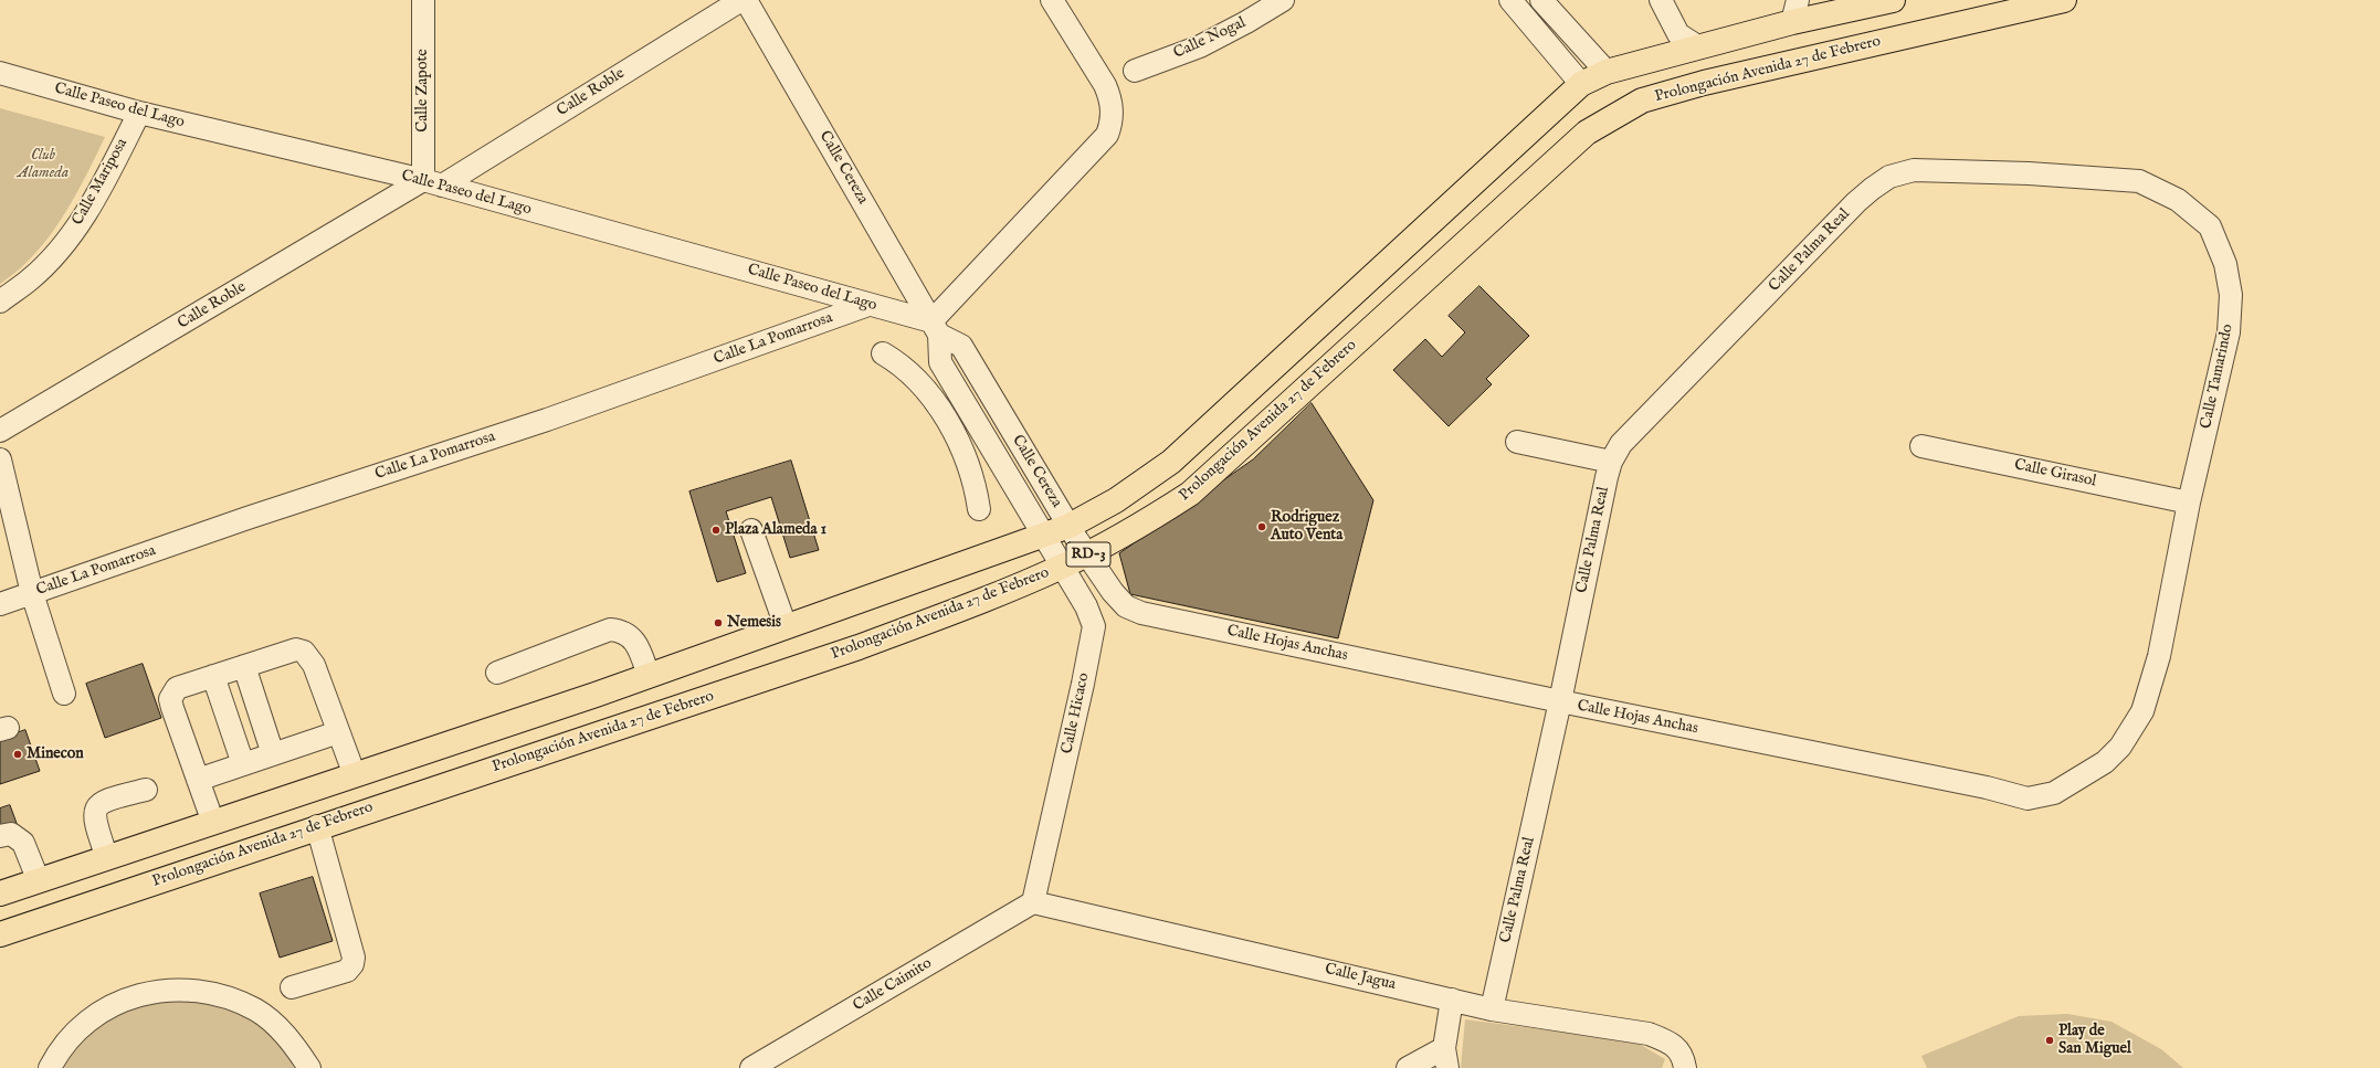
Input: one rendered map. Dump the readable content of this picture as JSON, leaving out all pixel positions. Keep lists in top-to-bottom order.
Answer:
{
  "streets": {
    "main road": ["Prolongación Avenida 27 de Febrero", "RD-3"],
    "street": [
      "Calle Nogal",
      "Calle Zapote",
      "Calle Roble",
      "Calle Paseo del Lago",
      "Calle Cereza",
      "Calle Mariposa",
      "Calle Palma Real",
      "Calle La Pomarrosa",
      "Calle Tamarindo",
      "Calle Girasol",
      "Calle Hojas Anchas",
      "Calle Hicaco",
      "Calle Jagua",
      "Calle Caimito"
    ]
  },
  "crossings": [
    ["Prolongación Avenida 27 de Febrero", "Calle Cereza"],
    ["Prolongación Avenida 27 de Febrero", "Calle Hicaco"],
    ["Calle Zapote", "Calle Roble"],
    ["Calle Zapote", "Calle Paseo del Lago"],
    ["Calle Roble", "Calle Paseo del Lago"],
    ["Calle Paseo del Lago", "Calle Cereza"],
    ["Calle Paseo del Lago", "Calle Mariposa"],
    ["Calle Paseo del Lago", "Calle La Pomarrosa"],
    ["Calle Cereza", "RD-3"],
    ["Calle Cereza", "Calle Hojas Anchas"],
    ["Calle Cereza", "Calle Hicaco"],
    ["Calle Palma Real", "Calle Tamarindo"],
    ["Calle Palma Real", "Calle Hojas Anchas"],
    ["Calle Palma Real", "Calle Jagua"],
    ["Calle Tamarindo", "Calle Girasol"],
    ["Calle Tamarindo", "Calle Hojas Anchas"],
    ["RD-3", "Calle Hicaco"],
    ["Calle Hicaco", "Calle Jagua"],
    ["Calle Hicaco", "Calle Caimito"],
    ["Calle Jagua", "Calle Caimito"]
  ],
  "parks": ["Club Alameda"],
  "places": [
    "Rodriguez Auto Venta",
    "Plaza Alameda 1",
    "Nemesis",
    "Minecon",
    "Play de San Miguel"
  ]
}
